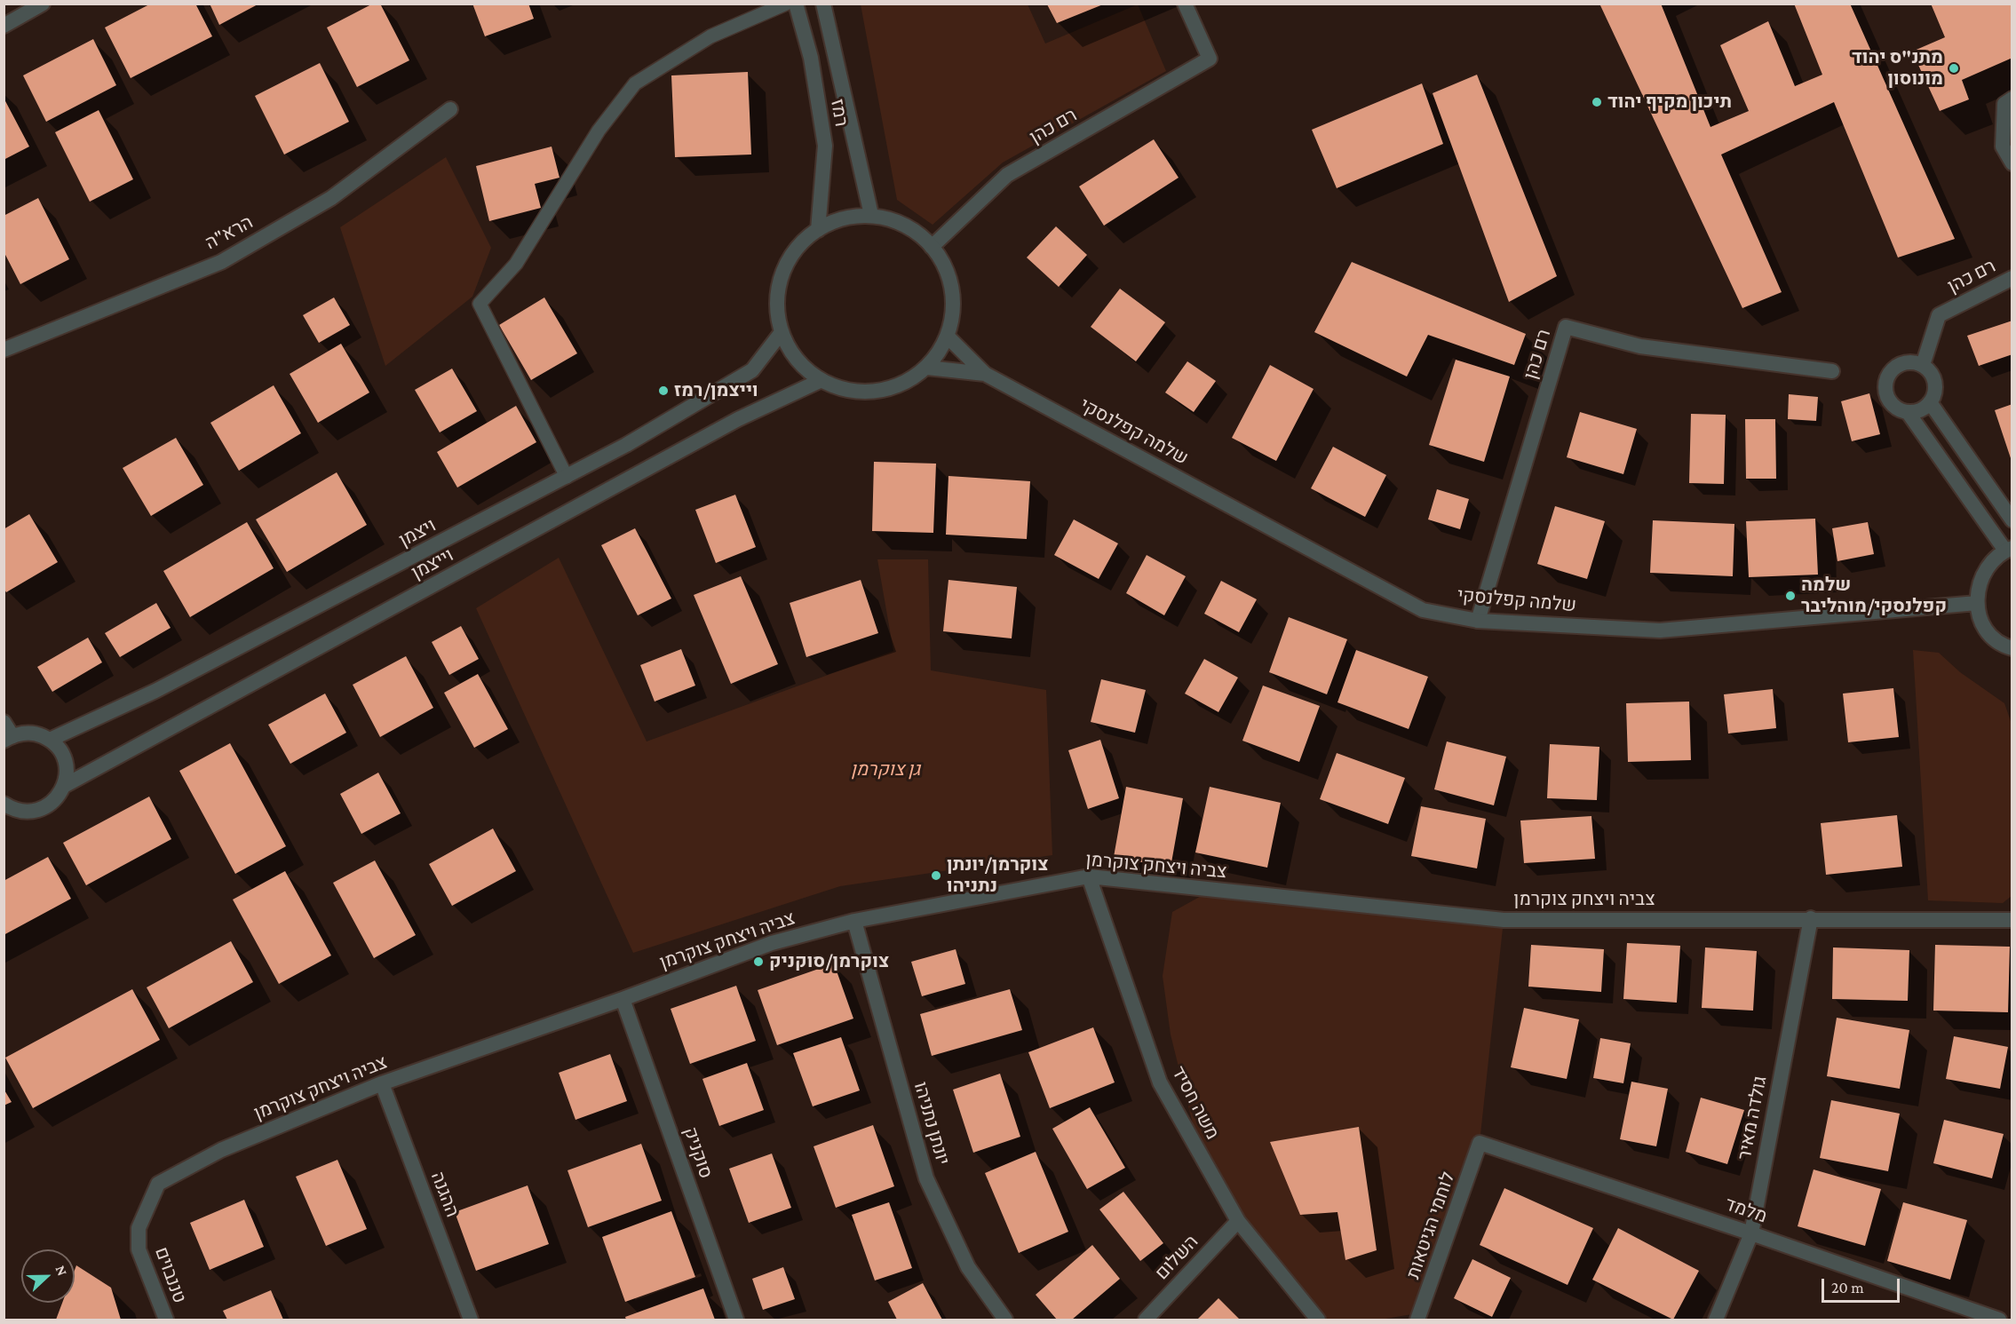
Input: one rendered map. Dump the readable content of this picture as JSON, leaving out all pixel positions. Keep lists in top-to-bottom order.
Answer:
{
  "streets": {
    "street": [
      "רמז",
      "רם כהן",
      "הרא\"ה",
      "שלמה קפלנסקי",
      "ויצמן",
      "וייצמן",
      "צביה ויצחק צוקרמן",
      "משה חסיד",
      "גולדה מאיר",
      "יונתן נתניהו",
      "סוקניק",
      "ההגנה",
      "מלמד",
      "לוחמי הגיטאות",
      "השלום",
      "טננבוים"
    ]
  },
  "crossings": [
    ["רמז", "רם כהן"],
    ["רמז", "ויצמן"],
    ["רמז", "וייצמן"],
    ["רם כהן", "שלמה קפלנסקי"],
    ["רם כהן", "ויצמן"],
    ["רם כהן", "וייצמן"],
    ["ויצמן", "וייצמן"],
    ["צביה ויצחק צוקרמן", "משה חסיד"],
    ["צביה ויצחק צוקרמן", "גולדה מאיר"],
    ["צביה ויצחק צוקרמן", "יונתן נתניהו"],
    ["צביה ויצחק צוקרמן", "סוקניק"],
    ["צביה ויצחק צוקרמן", "ההגנה"],
    ["צביה ויצחק צוקרמן", "טננבוים"],
    ["משה חסיד", "השלום"],
    ["גולדה מאיר", "מלמד"],
    ["מלמד", "לוחמי הגיטאות"]
  ],
  "parks": ["גן צוקרמן"],
  "places": [
    "מתנ\"ס יהוד מונוסון",
    "תיכון מקיף יהוד",
    "וייצמן/רמז",
    "שלמה קפלנסקי/מוהליבר",
    "צוקרמן/יונתן נתניהו",
    "צוקרמן/סוקניק"
  ],
  "scale_bar": "20 m",
  "north": "right"
}
